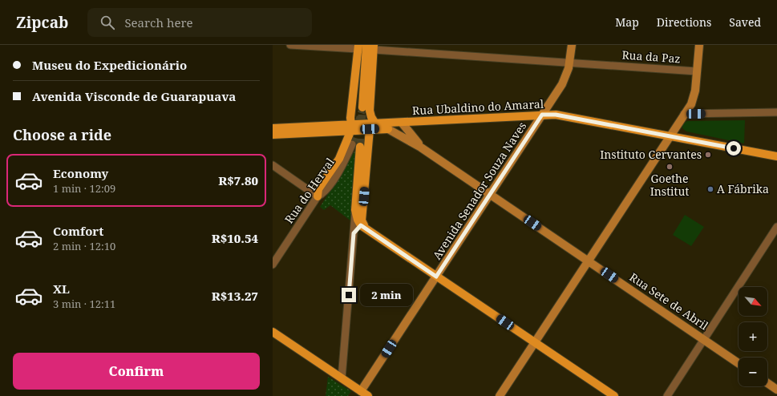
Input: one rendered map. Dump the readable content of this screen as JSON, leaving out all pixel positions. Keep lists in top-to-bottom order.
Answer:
{
  "streets": {
    "main road": ["Rua Ubaldino do Amaral", "Avenida Senador Souza Naves", "Rua Sete de Abril"],
    "street": ["Rua da Paz", "Rua do Herval"]
  },
  "crossings": [
    ["Rua da Paz", "Avenida Senador Souza Naves"],
    ["Rua Ubaldino do Amaral", "Avenida Senador Souza Naves"],
    ["Rua Ubaldino do Amaral", "Rua Sete de Abril"],
    ["Avenida Senador Souza Naves", "Rua Sete de Abril"]
  ],
  "places": ["Instituto Cervantes", "Goethe Institut", "A Fábrika"],
  "north": "bottom right",
  "page": {
    "header": "Zipcab",
    "search": "Search here",
    "nav": ["Map", "Directions", "Saved"],
    "banner": ["Museu do Expedicionário", "Avenida Visconde de Guarapuava"],
    "heading": "Choose a ride",
    "list": [
      {
        "name": "Economy",
        "note": "1 min · 12:09",
        "value": "R$7.80"
      },
      {
        "name": "Comfort",
        "note": "2 min · 12:10",
        "value": "R$10.54"
      },
      {
        "name": "XL",
        "note": "3 min · 12:11",
        "value": "R$13.27"
      }
    ],
    "bubble": "2 min",
    "map_buttons": ["+", "−"],
    "buttons": "Confirm"
  }
}
